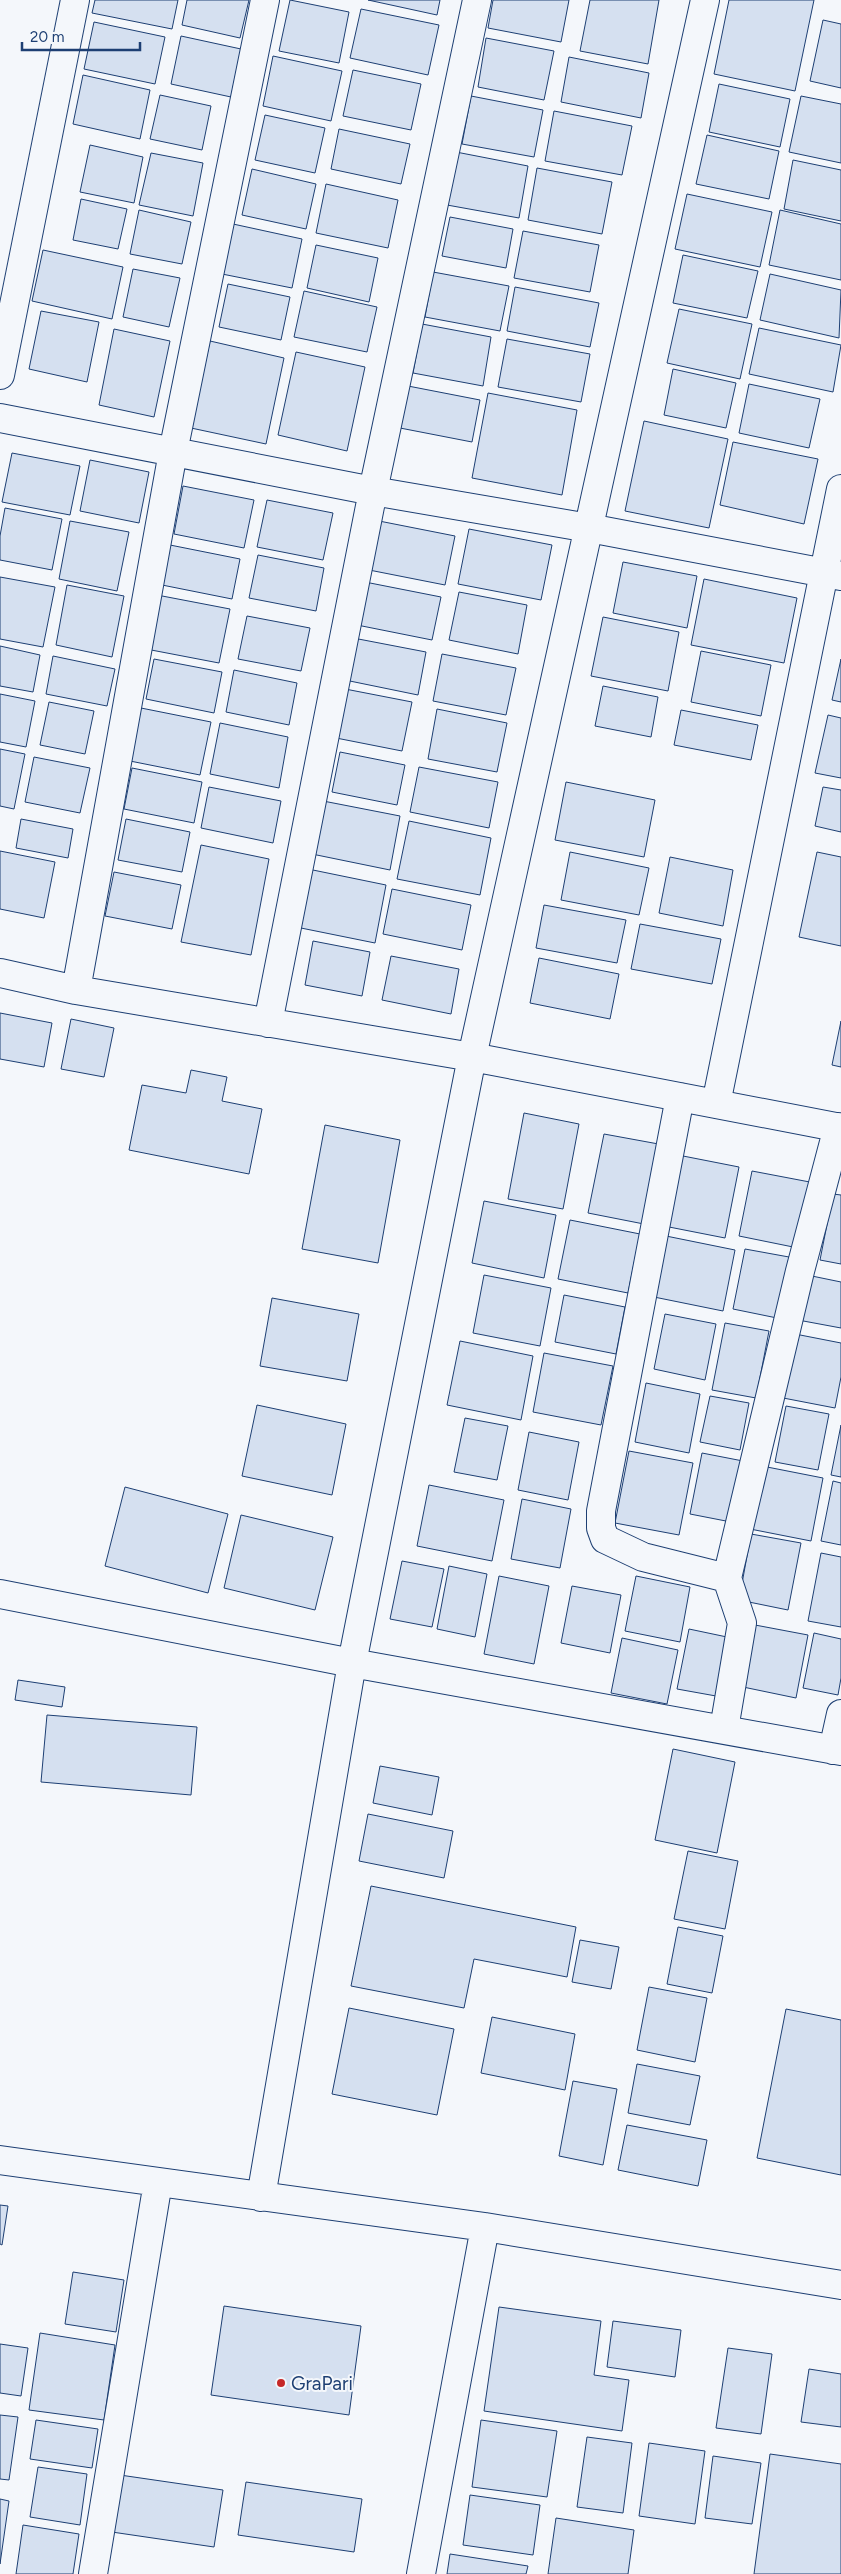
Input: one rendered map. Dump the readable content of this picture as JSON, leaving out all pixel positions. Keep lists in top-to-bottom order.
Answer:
{
  "places": ["GraPari"],
  "scale_bar": "20 m"
}
